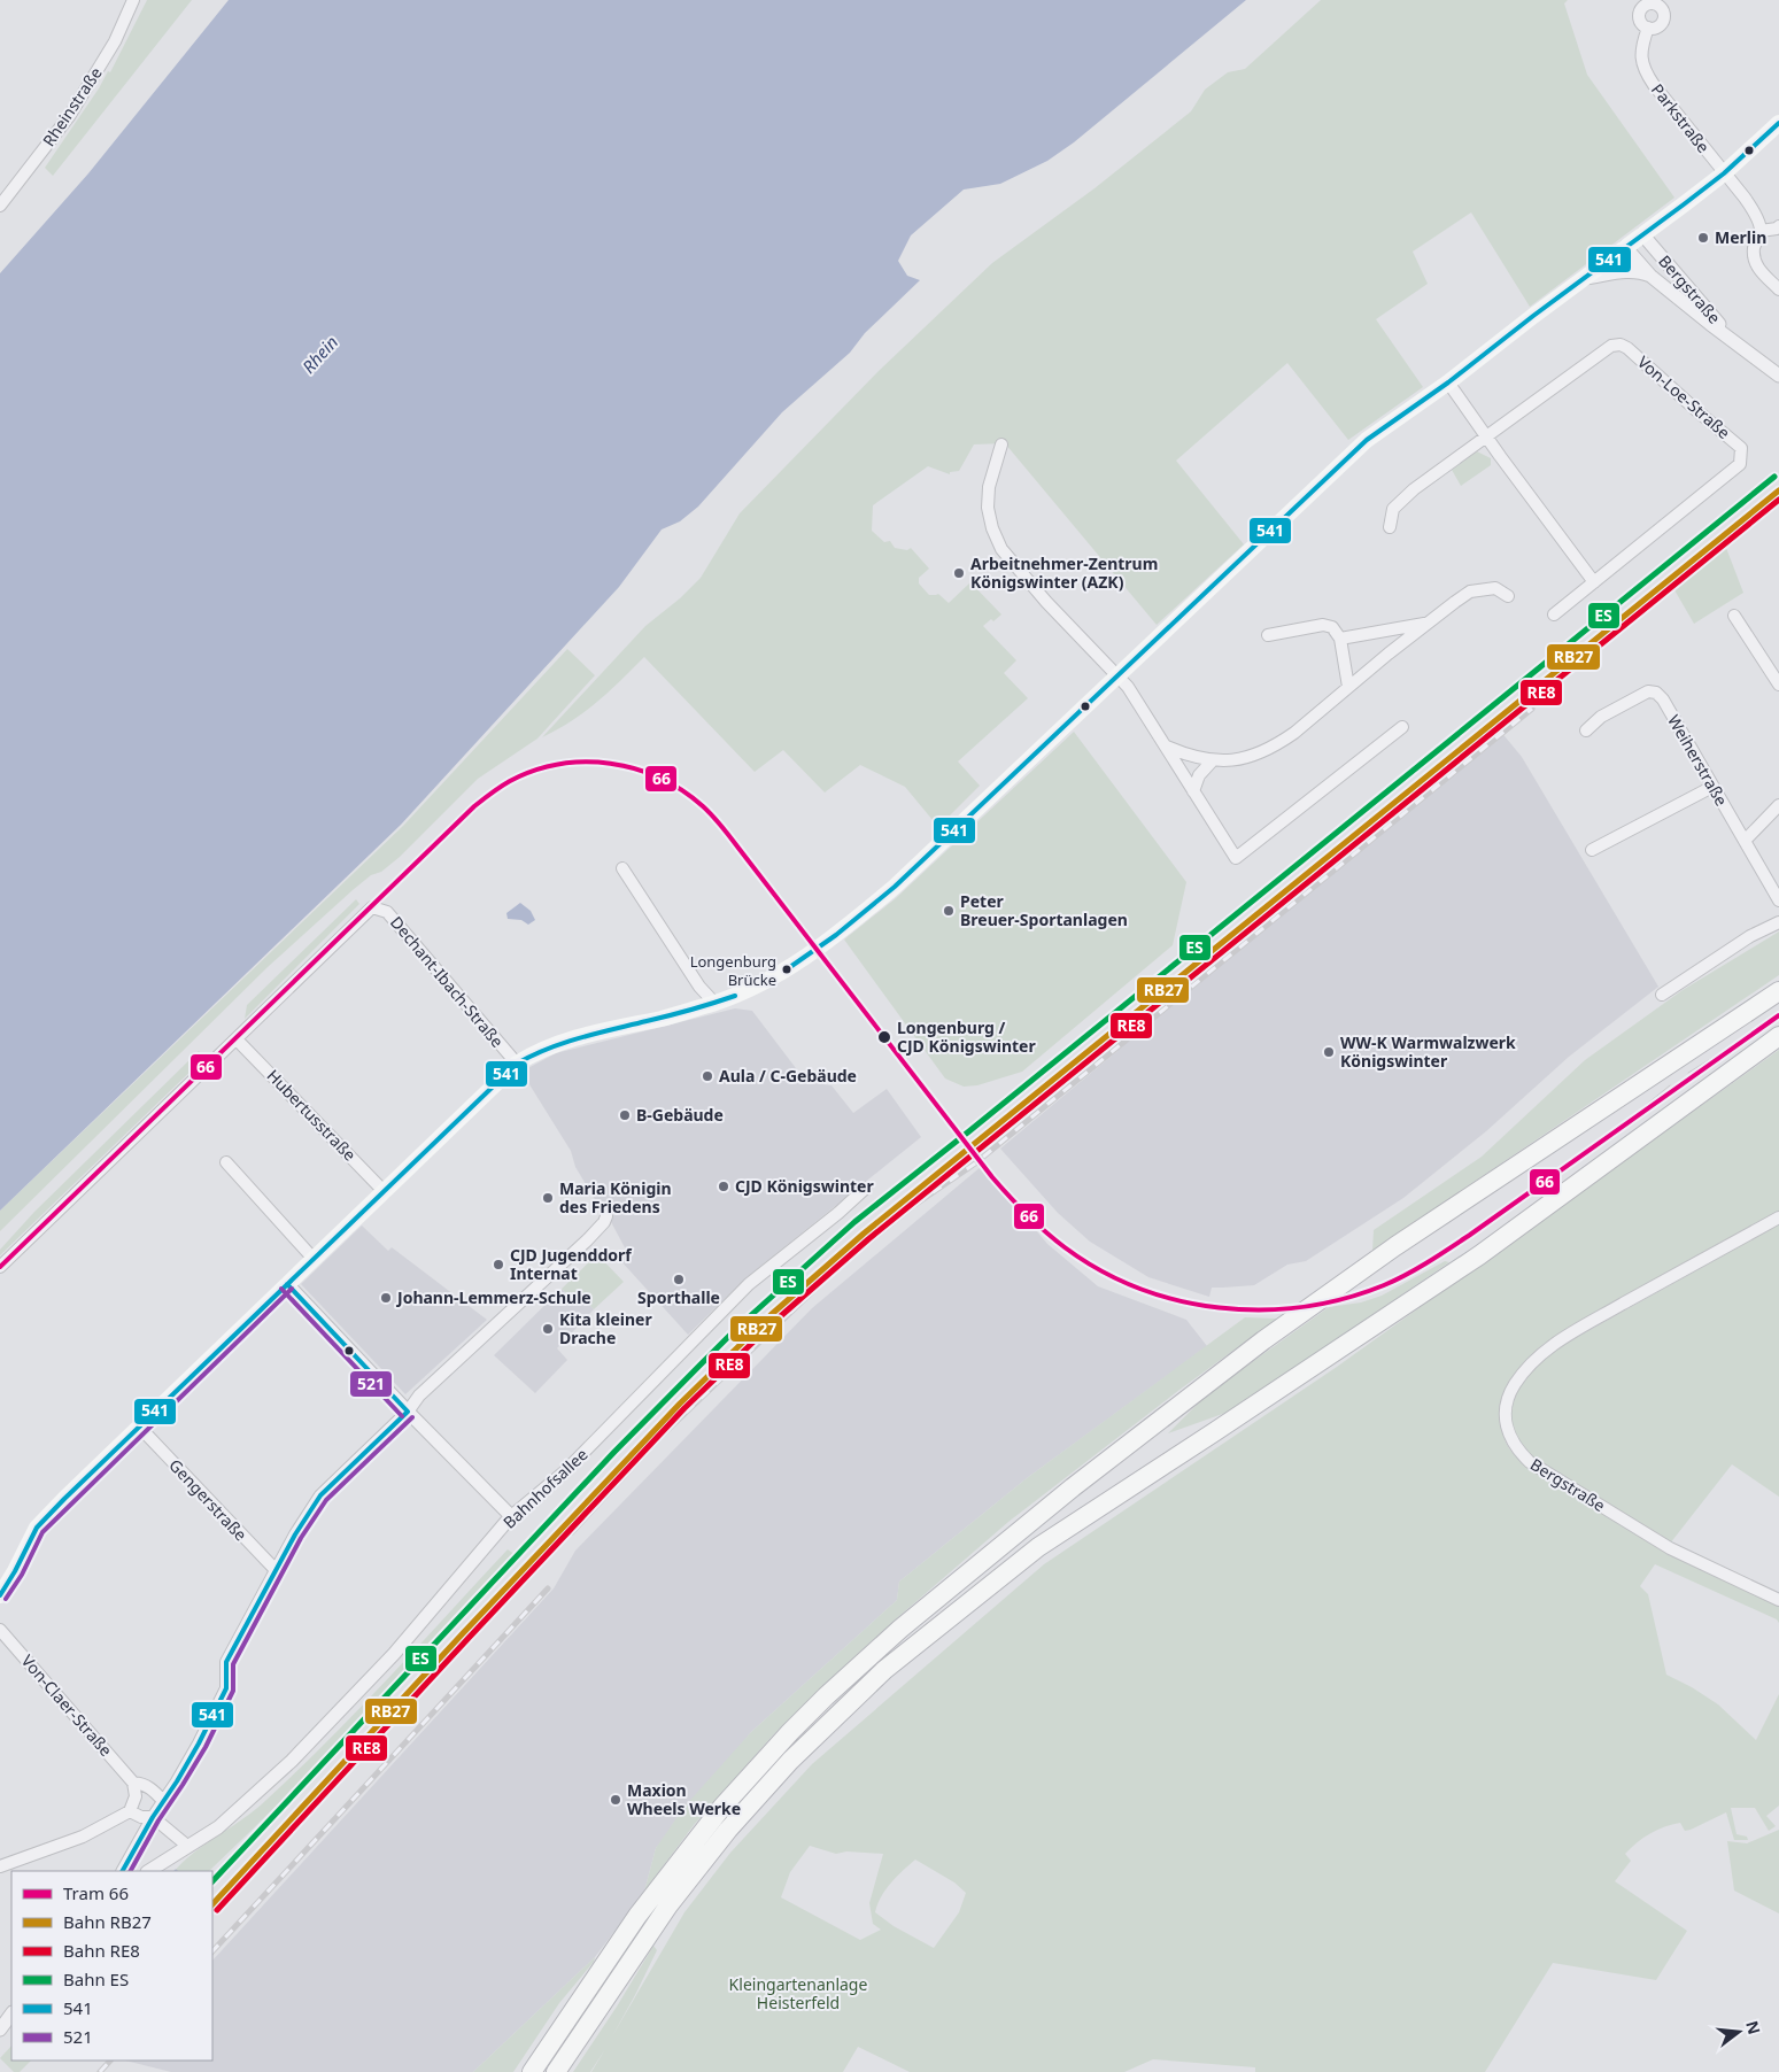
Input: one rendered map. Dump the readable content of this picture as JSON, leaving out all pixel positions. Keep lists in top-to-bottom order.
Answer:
{
  "streets": {
    "street": [
      "Rheinstraße",
      "Parkstraße",
      "Bergstraße",
      "Von-Loe-Straße",
      "Weiherstraße",
      "Dechant-Ibach-Straße",
      "Hubertusstraße",
      "Bahnhofsallee",
      "Gengerstraße",
      "Von-Claer-Straße"
    ]
  },
  "crossings": [
    ["Dechant-Ibach-Straße", "Hubertusstraße"]
  ],
  "water": ["Rhein"],
  "parks": ["Kleingartenanlage Heisterfeld"],
  "places": [
    "Merlin",
    "Arbeitnehmer-Zentrum Königswinter (AZK)",
    "Peter Breuer-Sportanlagen",
    "Longenburg Brücke",
    "Longenburg / CJD Königswinter",
    "WW-K Warmwalzwerk Königswinter",
    "Aula / C-Gebäude",
    "B-Gebäude",
    "CJD Königswinter",
    "Maria Königin des Friedens",
    "CJD Jugenddorf Internat",
    "Sporthalle",
    "Johann-Lemmerz-Schule",
    "Kita kleiner Drache",
    "Maxion Wheels Werke"
  ],
  "lines": [
    "transit line 541",
    "rail line ES",
    "rail line RB27",
    "rail line RE8",
    "tram line 66",
    "transit line 521"
  ],
  "legend": [
    "Tram 66",
    "Bahn RB27",
    "Bahn RE8",
    "Bahn ES",
    "541",
    "521"
  ],
  "north": "right"
}
